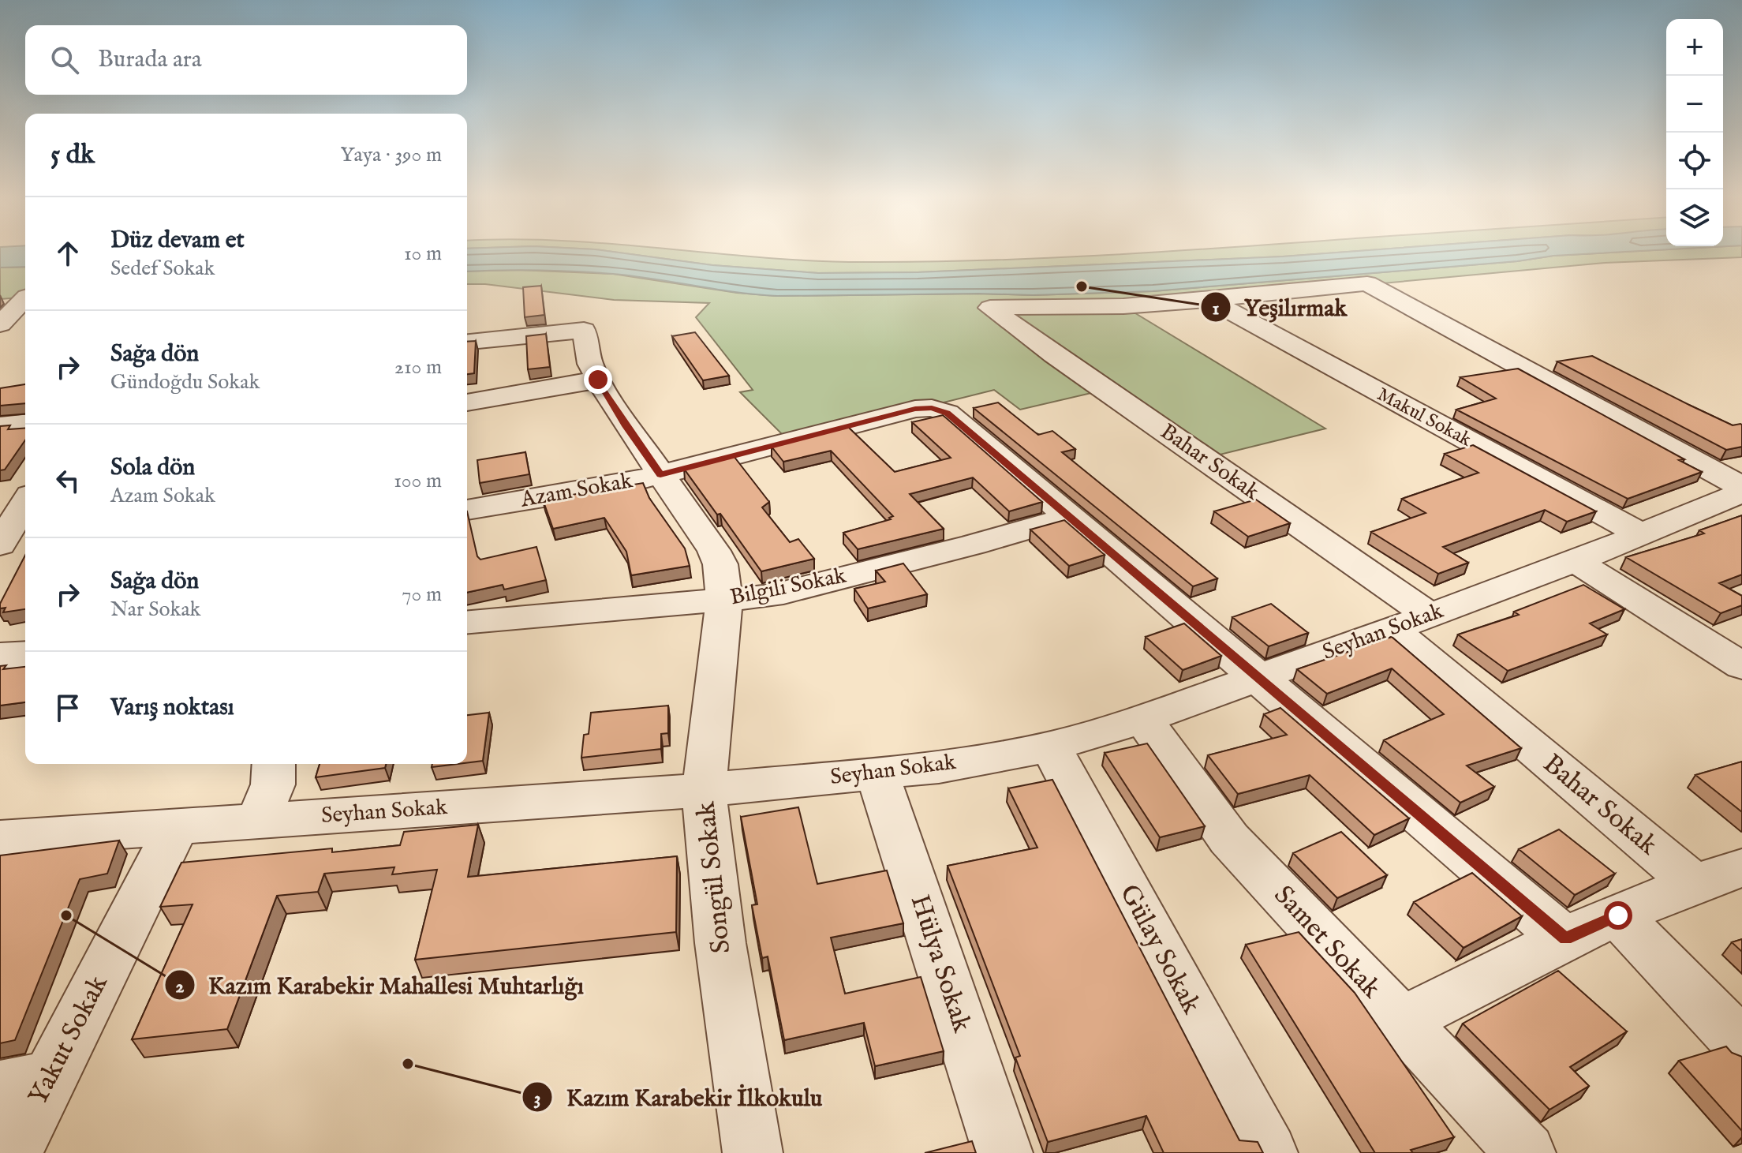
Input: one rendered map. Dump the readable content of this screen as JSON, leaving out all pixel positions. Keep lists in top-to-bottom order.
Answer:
{
  "streets": {
    "street": [
      "Makul Sokak",
      "Bahar Sokak",
      "Azam Sokak",
      "Bilgili Sokak",
      "Seyhan Sokak",
      "Songül Sokak",
      "Samet Sokak",
      "Gülay Sokak",
      "Hülya Sokak",
      "Yakut Sokak"
    ]
  },
  "crossings": [
    ["Makul Sokak", "Bahar Sokak"],
    ["Makul Sokak", "Seyhan Sokak"],
    ["Bahar Sokak", "Seyhan Sokak"],
    ["Azam Sokak", "Bilgili Sokak"],
    ["Azam Sokak", "Songül Sokak"],
    ["Bilgili Sokak", "Songül Sokak"],
    ["Seyhan Sokak", "Songül Sokak"],
    ["Seyhan Sokak", "Samet Sokak"],
    ["Seyhan Sokak", "Gülay Sokak"],
    ["Seyhan Sokak", "Hülya Sokak"],
    ["Seyhan Sokak", "Yakut Sokak"]
  ],
  "places": ["Yeşilırmak", "Kazım Karabekir Mahallesi Muhtarlığı", "Kazım Karabekir İlkokulu"],
  "page": {
    "map_buttons": ["+", "−"],
    "search": "Burada ara",
    "heading": ["5 dk", "Yaya · 390 m"],
    "list": [
      ["Düz devam et", "Sedef Sokak", "10 m"],
      ["Sağa dön", "Gündoğdu Sokak", "210 m"],
      ["Sola dön", "Azam Sokak", "100 m"],
      ["Sağa dön", "Nar Sokak", "70 m"],
      "Varış noktası"
    ]
  }
}
